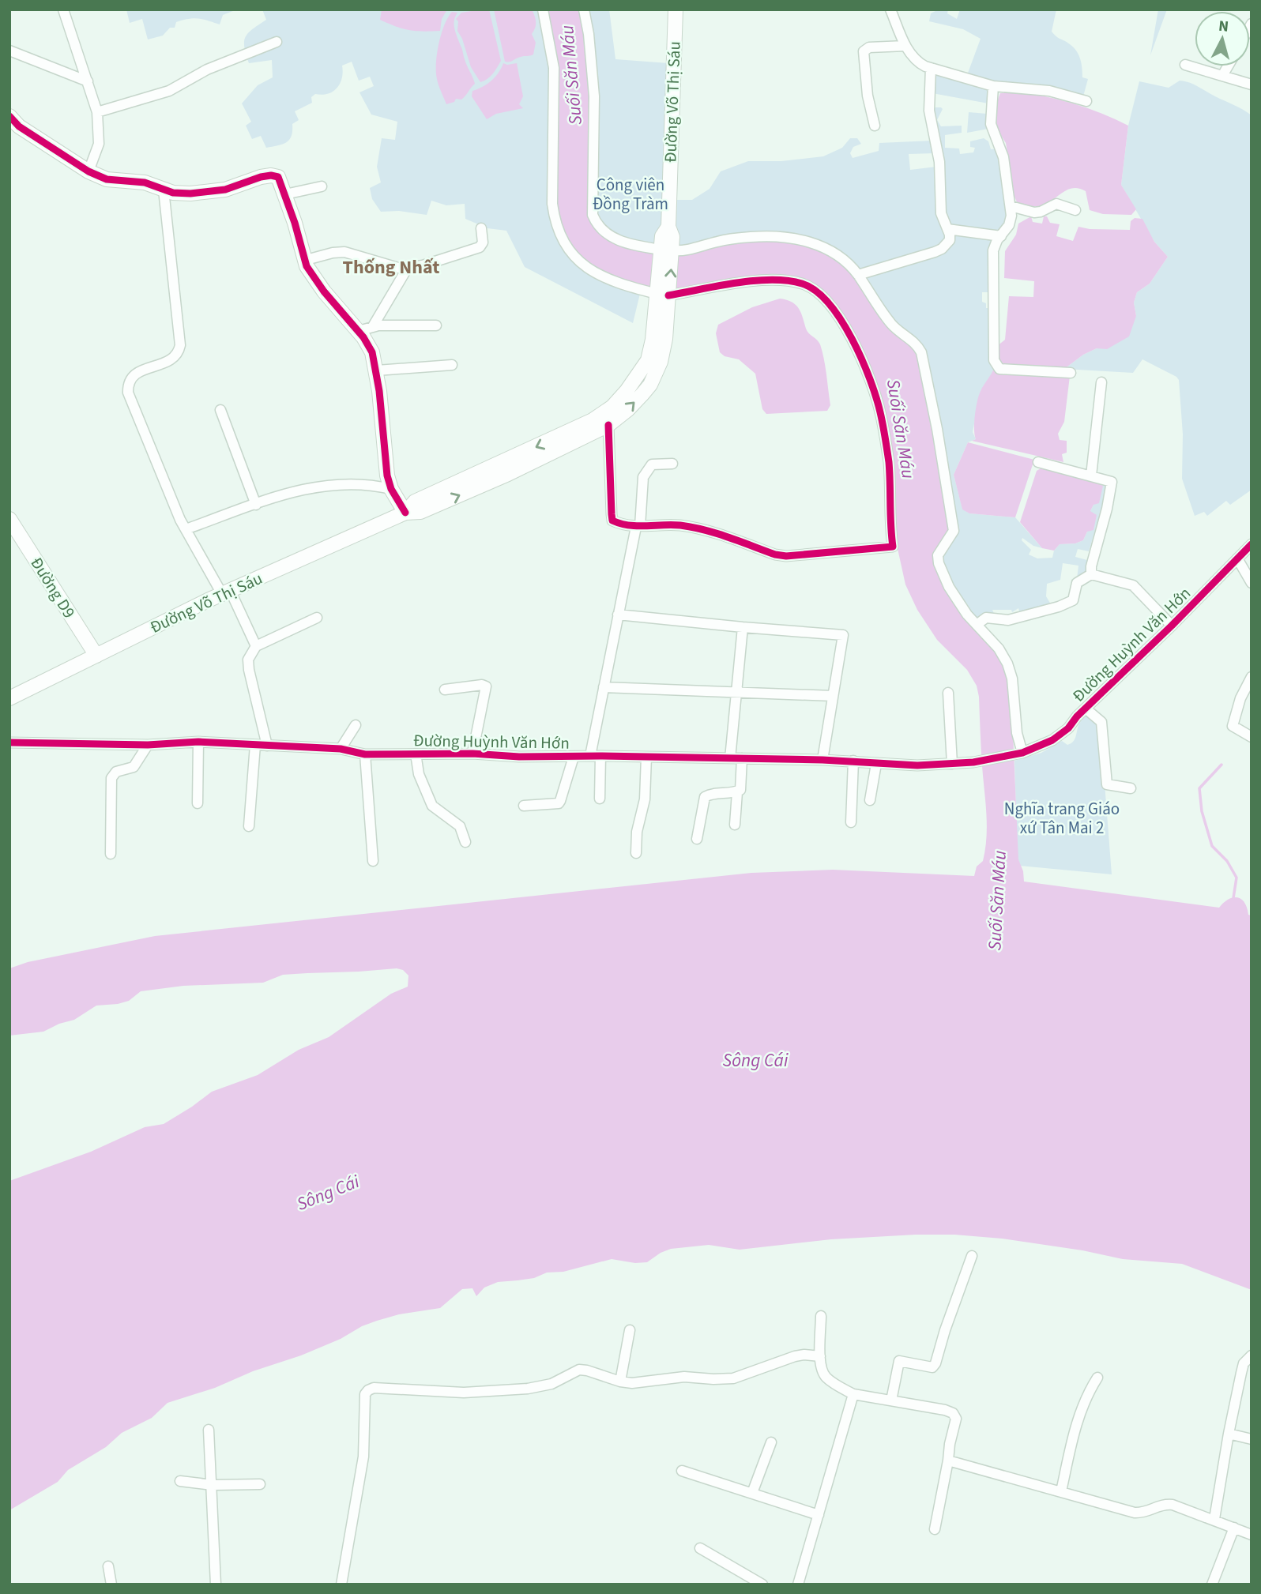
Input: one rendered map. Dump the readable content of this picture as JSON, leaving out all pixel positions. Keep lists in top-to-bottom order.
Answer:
{
  "streets": {
    "main road": ["Đường Võ Thị Sáu", "Đường D9"],
    "street": ["Đường Huỳnh Văn Hớn"]
  },
  "crossings": [
    ["Đường Võ Thị Sáu", "Đường D9"]
  ],
  "districts": ["Thống Nhất"],
  "water": ["Suối Săn Máu", "Sông Cái"],
  "parks": ["Công viên Đồng Tràm", "Nghĩa trang Giáo xứ Tân Mai 2"],
  "north": "top"
}
